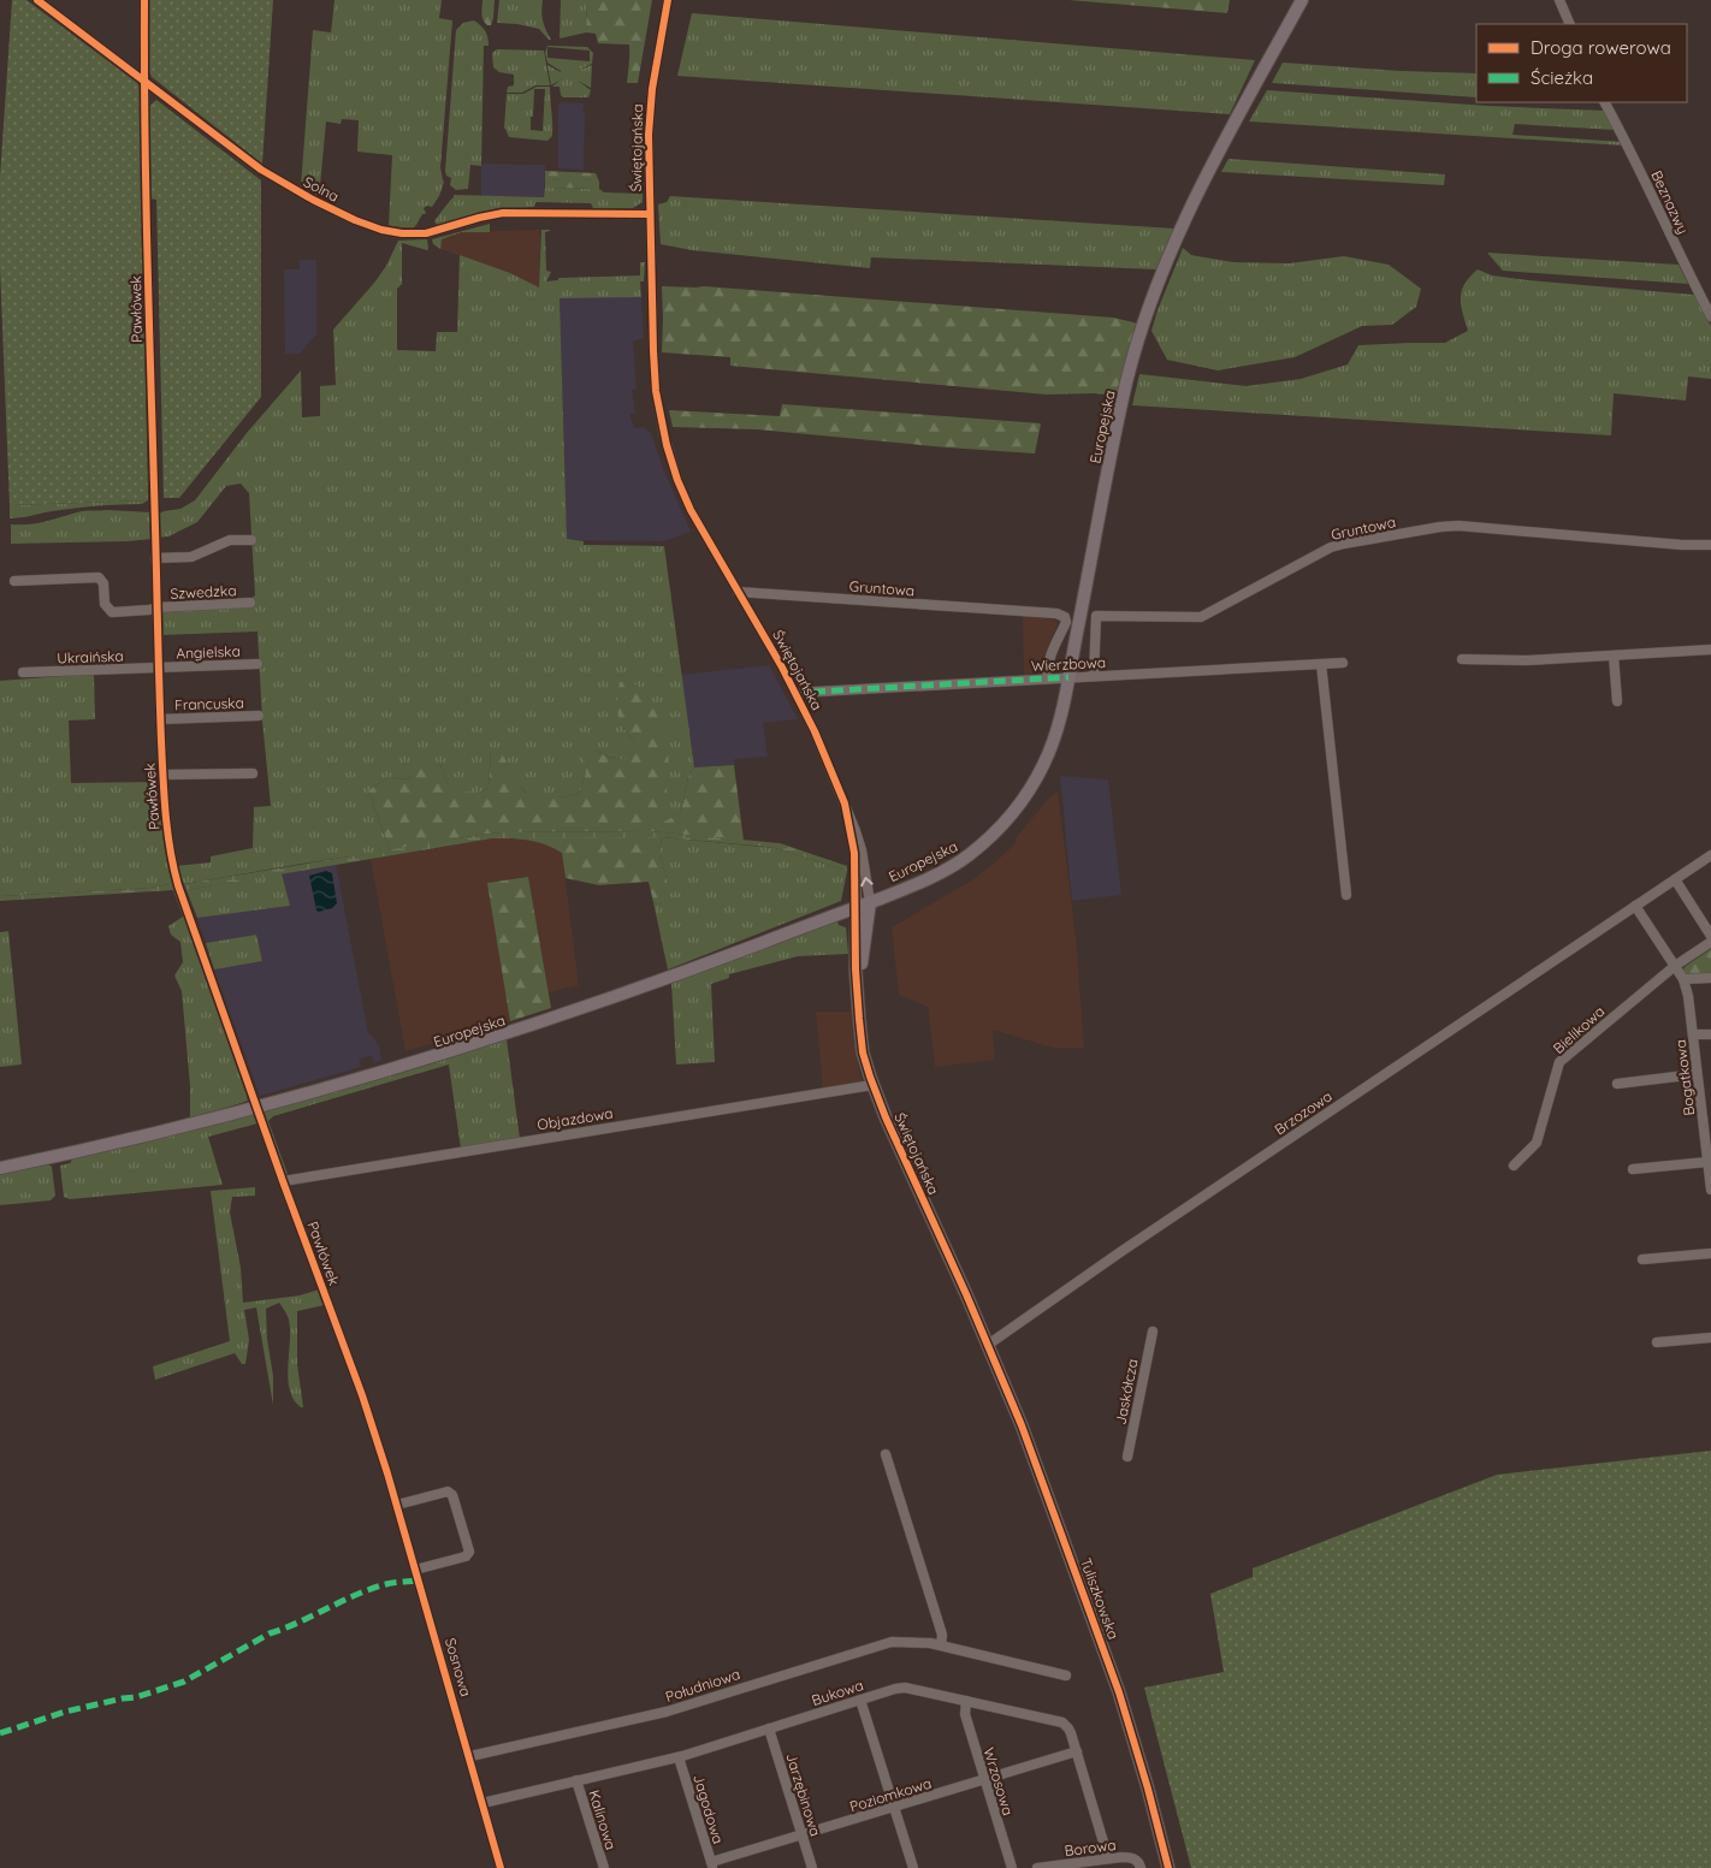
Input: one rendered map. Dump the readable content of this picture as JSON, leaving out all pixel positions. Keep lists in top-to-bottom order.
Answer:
{
  "streets": {
    "main road": ["Świętojańska", "Europejska", "Tuliszkowska"],
    "street": [
      "Solna",
      "Beznazwy",
      "Pawłówek",
      "Gruntowa",
      "Szwedzka",
      "Angielska",
      "Ukraińska",
      "Wierzbowa",
      "Francuska",
      "Bielikowa",
      "Bogatkowa",
      "Brzozowa",
      "Objazdowa",
      "Jaskółcza",
      "Sosnowa",
      "Południowa",
      "Bukowa",
      "Wrzosowa",
      "Jarzębinowa",
      "Poziomkowa",
      "Jagodowa",
      "Kalinowa",
      "Borowa"
    ]
  },
  "crossings": [
    ["Świętojańska", "Solna"],
    ["Świętojańska", "Europejska"],
    ["Świętojańska", "Gruntowa"],
    ["Świętojańska", "Wierzbowa"],
    ["Świętojańska", "Brzozowa"],
    ["Świętojańska", "Objazdowa"],
    ["Świętojańska", "Tuliszkowska"],
    ["Solna", "Pawłówek"],
    ["Pawłówek", "Europejska"],
    ["Pawłówek", "Szwedzka"],
    ["Pawłówek", "Angielska"],
    ["Pawłówek", "Ukraińska"],
    ["Pawłówek", "Francuska"],
    ["Pawłówek", "Objazdowa"],
    ["Pawłówek", "Sosnowa"],
    ["Europejska", "Wierzbowa"],
    ["Gruntowa", "Wierzbowa"],
    ["Angielska", "Ukraińska"],
    ["Bielikowa", "Bogatkowa"],
    ["Brzozowa", "Tuliszkowska"],
    ["Sosnowa", "Południowa"],
    ["Sosnowa", "Bukowa"],
    ["Bukowa", "Wrzosowa"],
    ["Bukowa", "Jarzębinowa"],
    ["Bukowa", "Poziomkowa"],
    ["Bukowa", "Jagodowa"],
    ["Bukowa", "Kalinowa"],
    ["Bukowa", "Borowa"],
    ["Wrzosowa", "Poziomkowa"],
    ["Jarzębinowa", "Poziomkowa"],
    ["Poziomkowa", "Jagodowa"]
  ],
  "legend": ["Droga rowerowa", "Ścieżka"]
}
